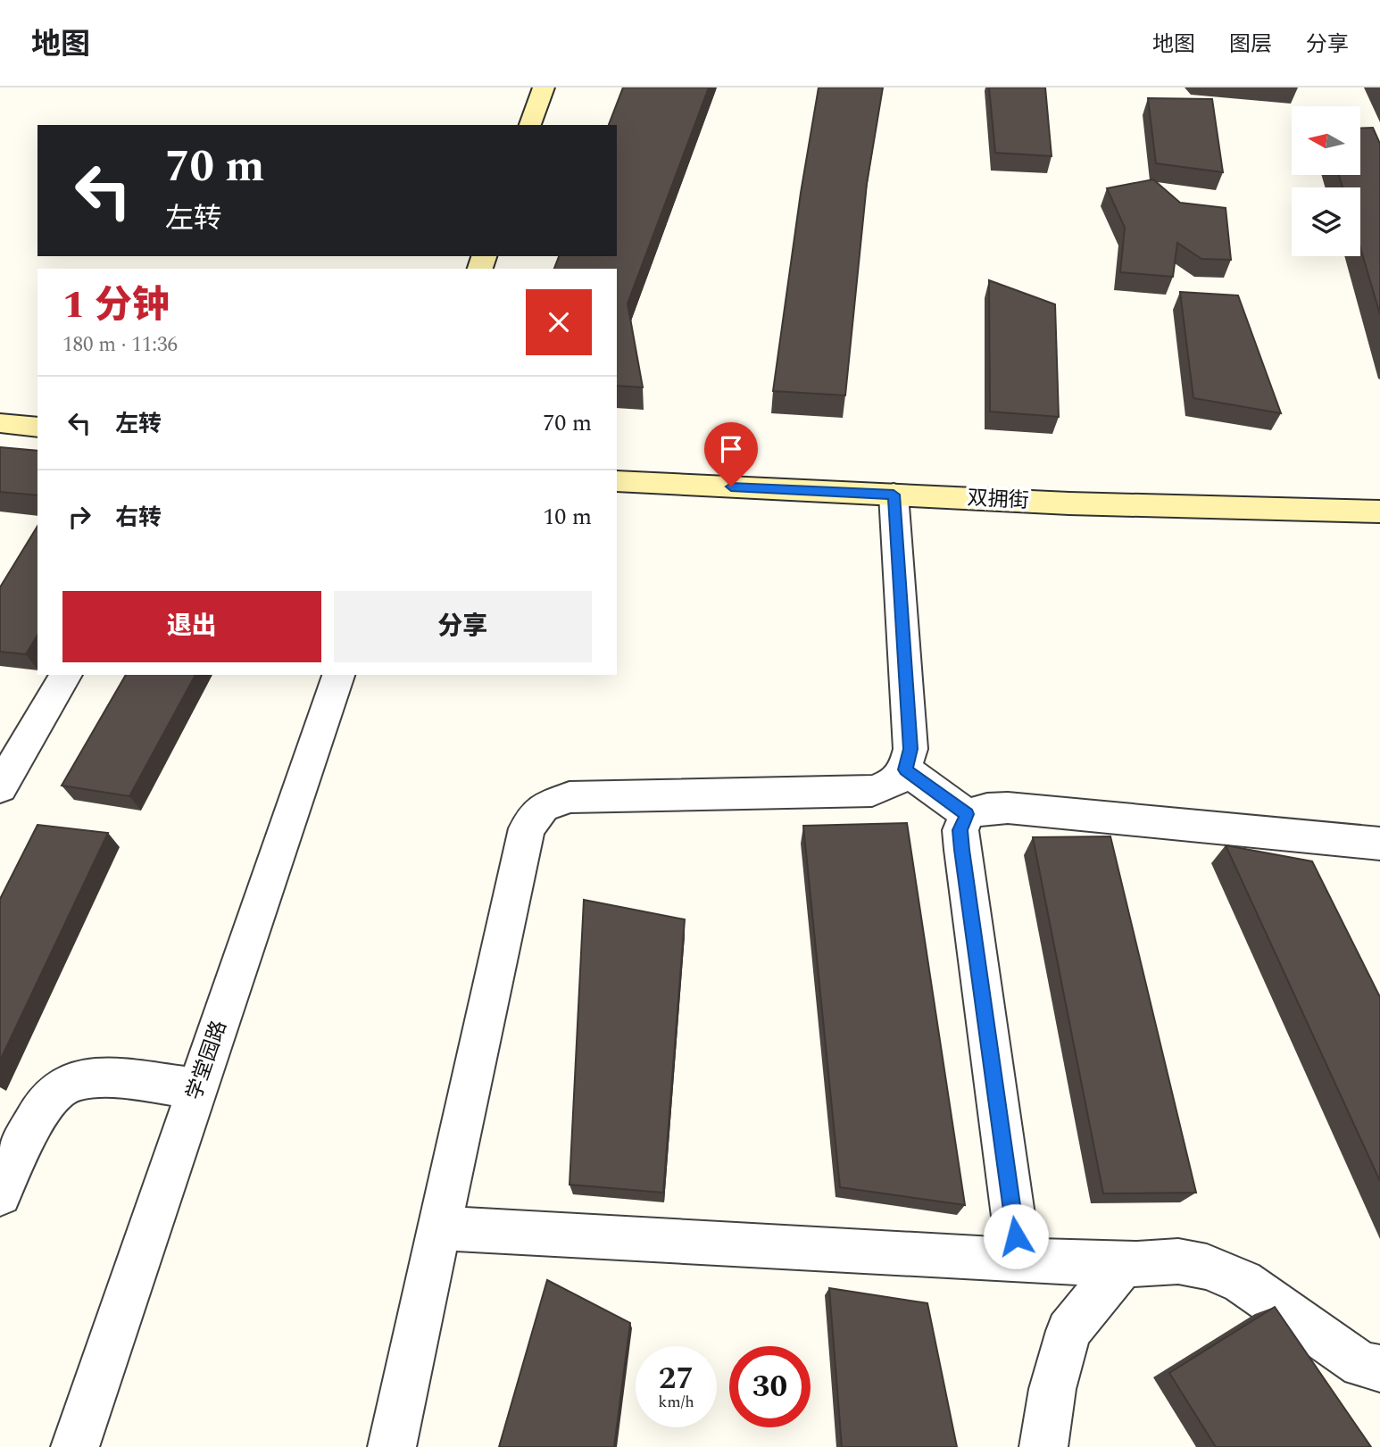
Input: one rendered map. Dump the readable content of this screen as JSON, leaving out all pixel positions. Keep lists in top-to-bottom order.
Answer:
{
  "streets": {
    "street": ["双拥街", "学堂园路"]
  },
  "north": "left",
  "page": {
    "header": "地图",
    "nav": ["地图", "图层", "分享"],
    "turn": ["70 m", "左转"],
    "heading": ["1 分钟", "180 m · 11:36"],
    "list": [
      {
        "name": "左转",
        "value": "70 m"
      },
      {
        "name": "右转",
        "value": "10 m"
      }
    ],
    "buttons": ["退出", "分享"],
    "speed": "27 km/h",
    "limit": "30"
  }
}
